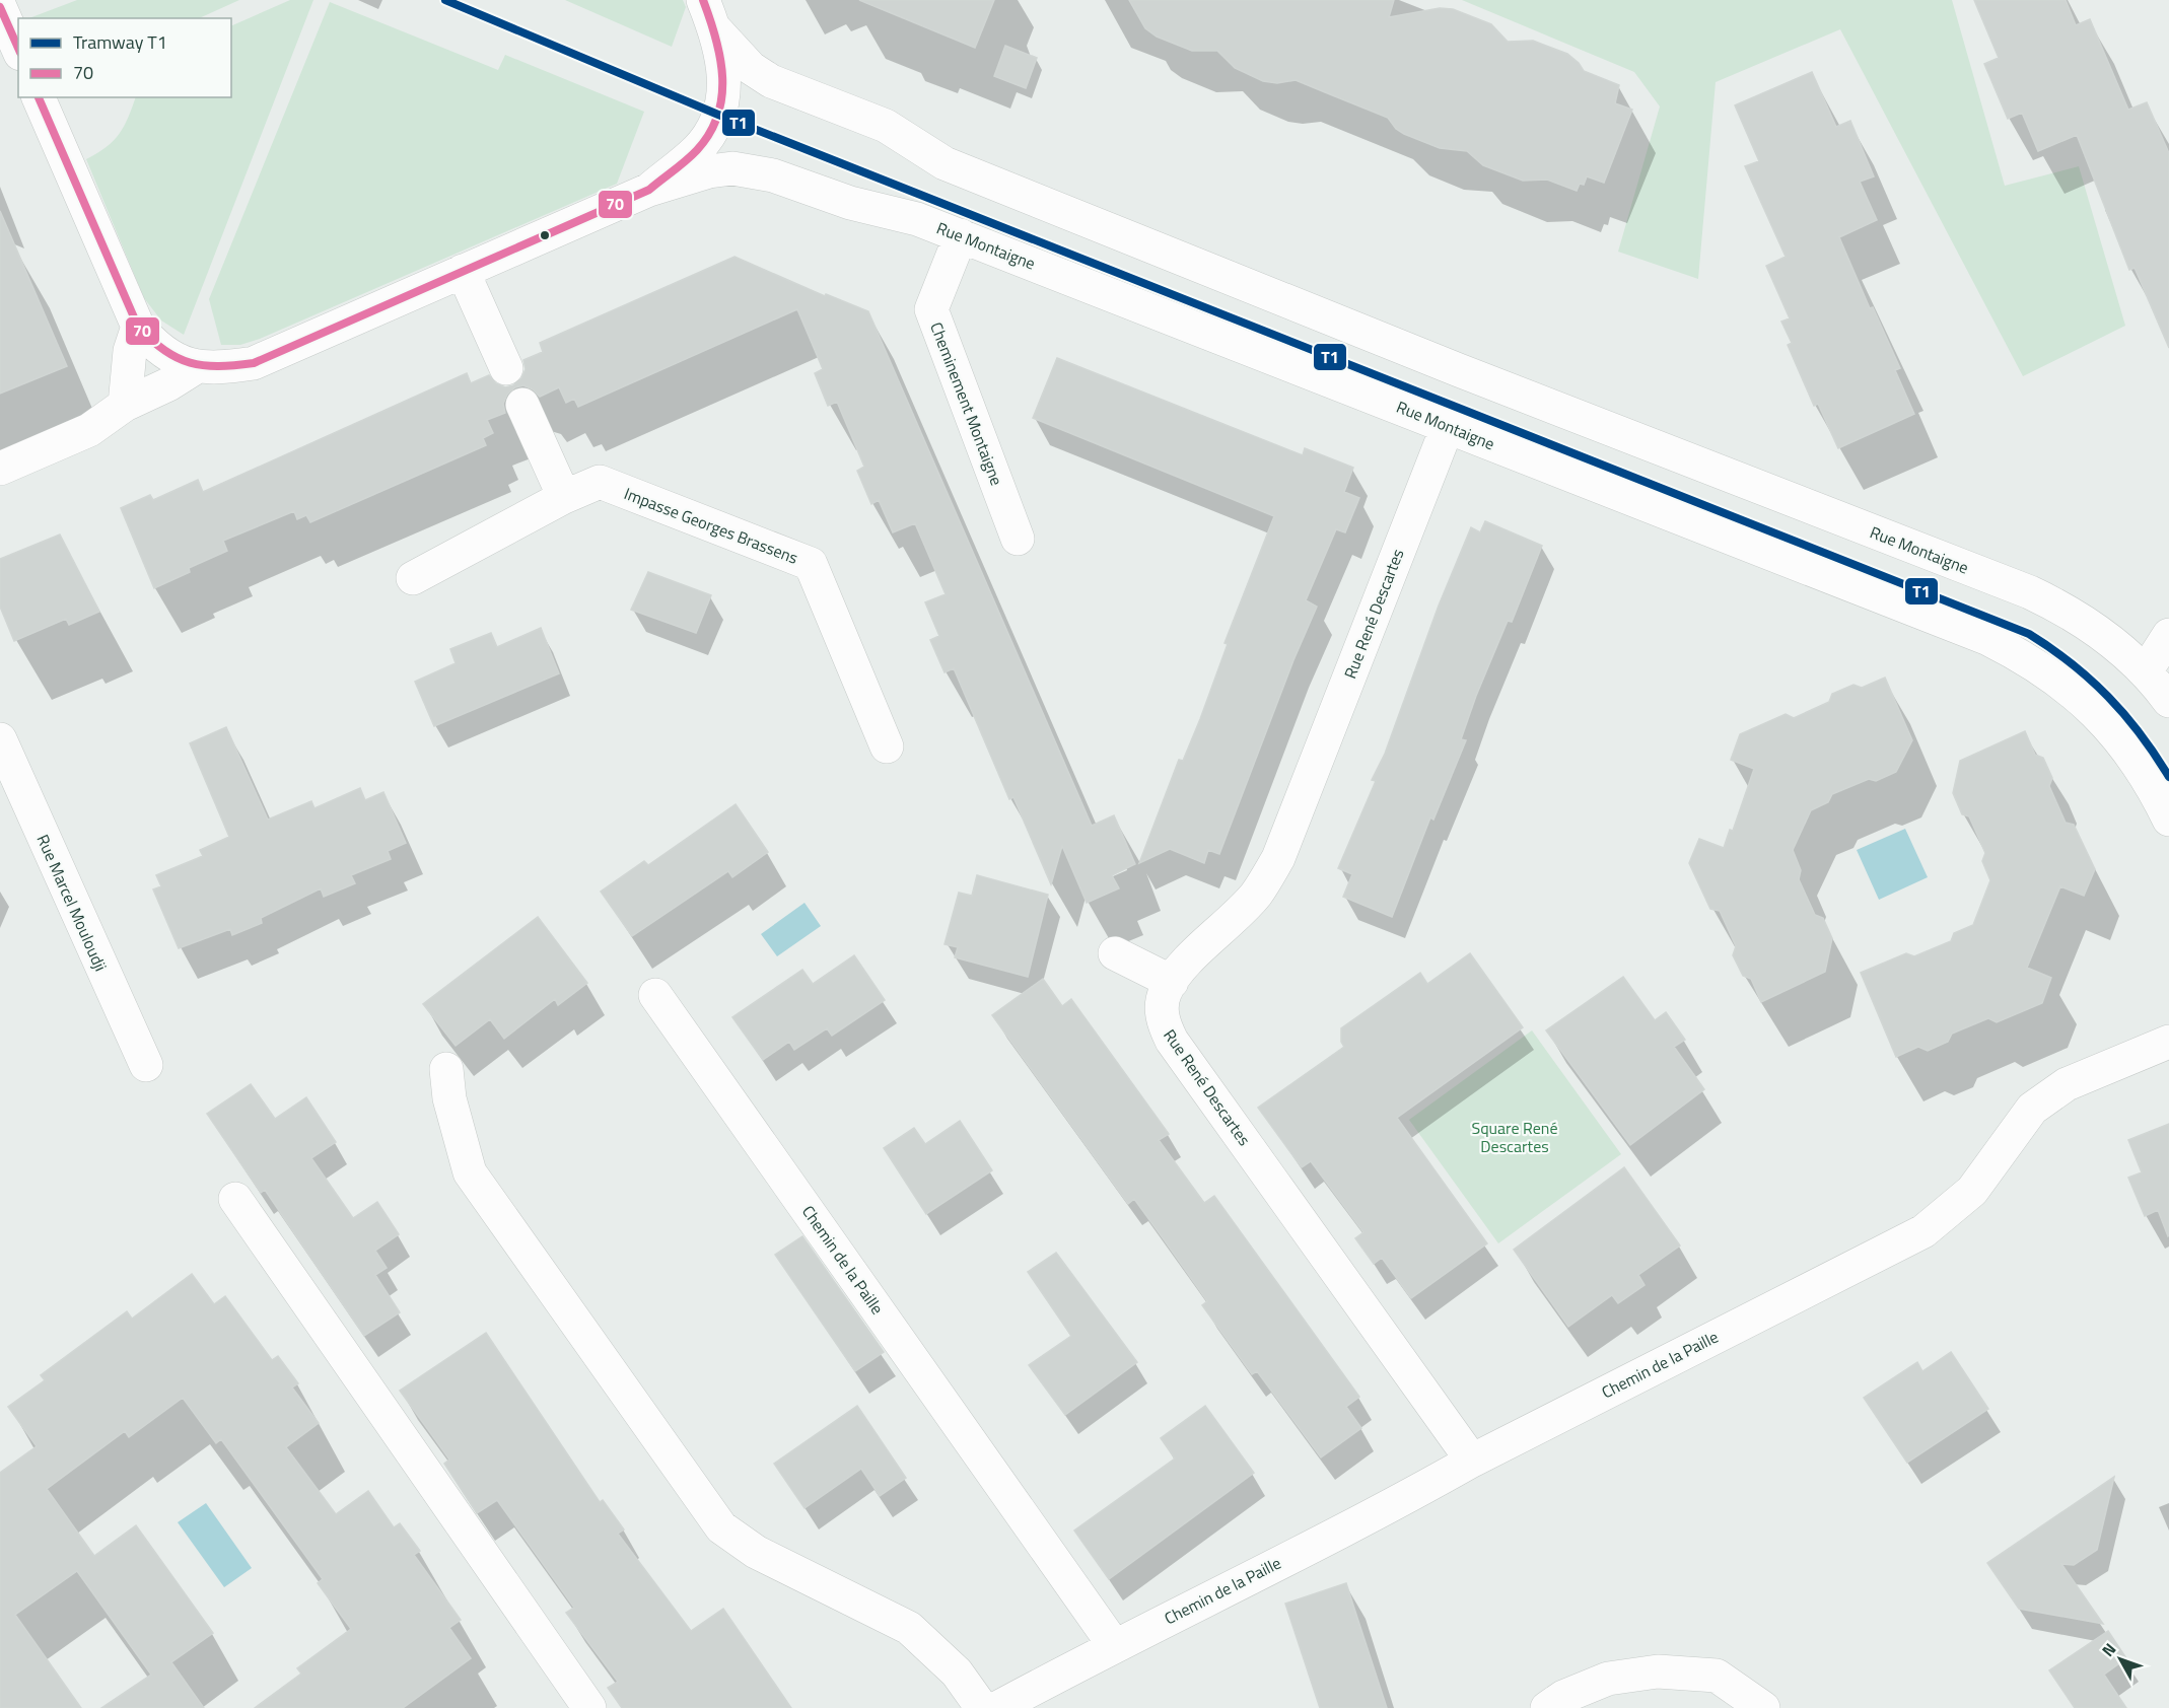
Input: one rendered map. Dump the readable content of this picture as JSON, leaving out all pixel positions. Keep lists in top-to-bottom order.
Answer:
{
  "streets": {
    "street": [
      "Rue Montaigne",
      "Cheminement Montaigne",
      "Impasse Georges Brassens",
      "Rue René Descartes",
      "Rue Marcel Mouloudji",
      "Chemin de la Paille"
    ]
  },
  "crossings": [
    ["Rue Montaigne", "Cheminement Montaigne"],
    ["Rue Montaigne", "Rue René Descartes"],
    ["Rue René Descartes", "Chemin de la Paille"]
  ],
  "parks": ["Square René Descartes"],
  "lines": ["tram line T1", "transit line 70"],
  "legend": ["Tramway T1", "70"],
  "north": "top left"
}
